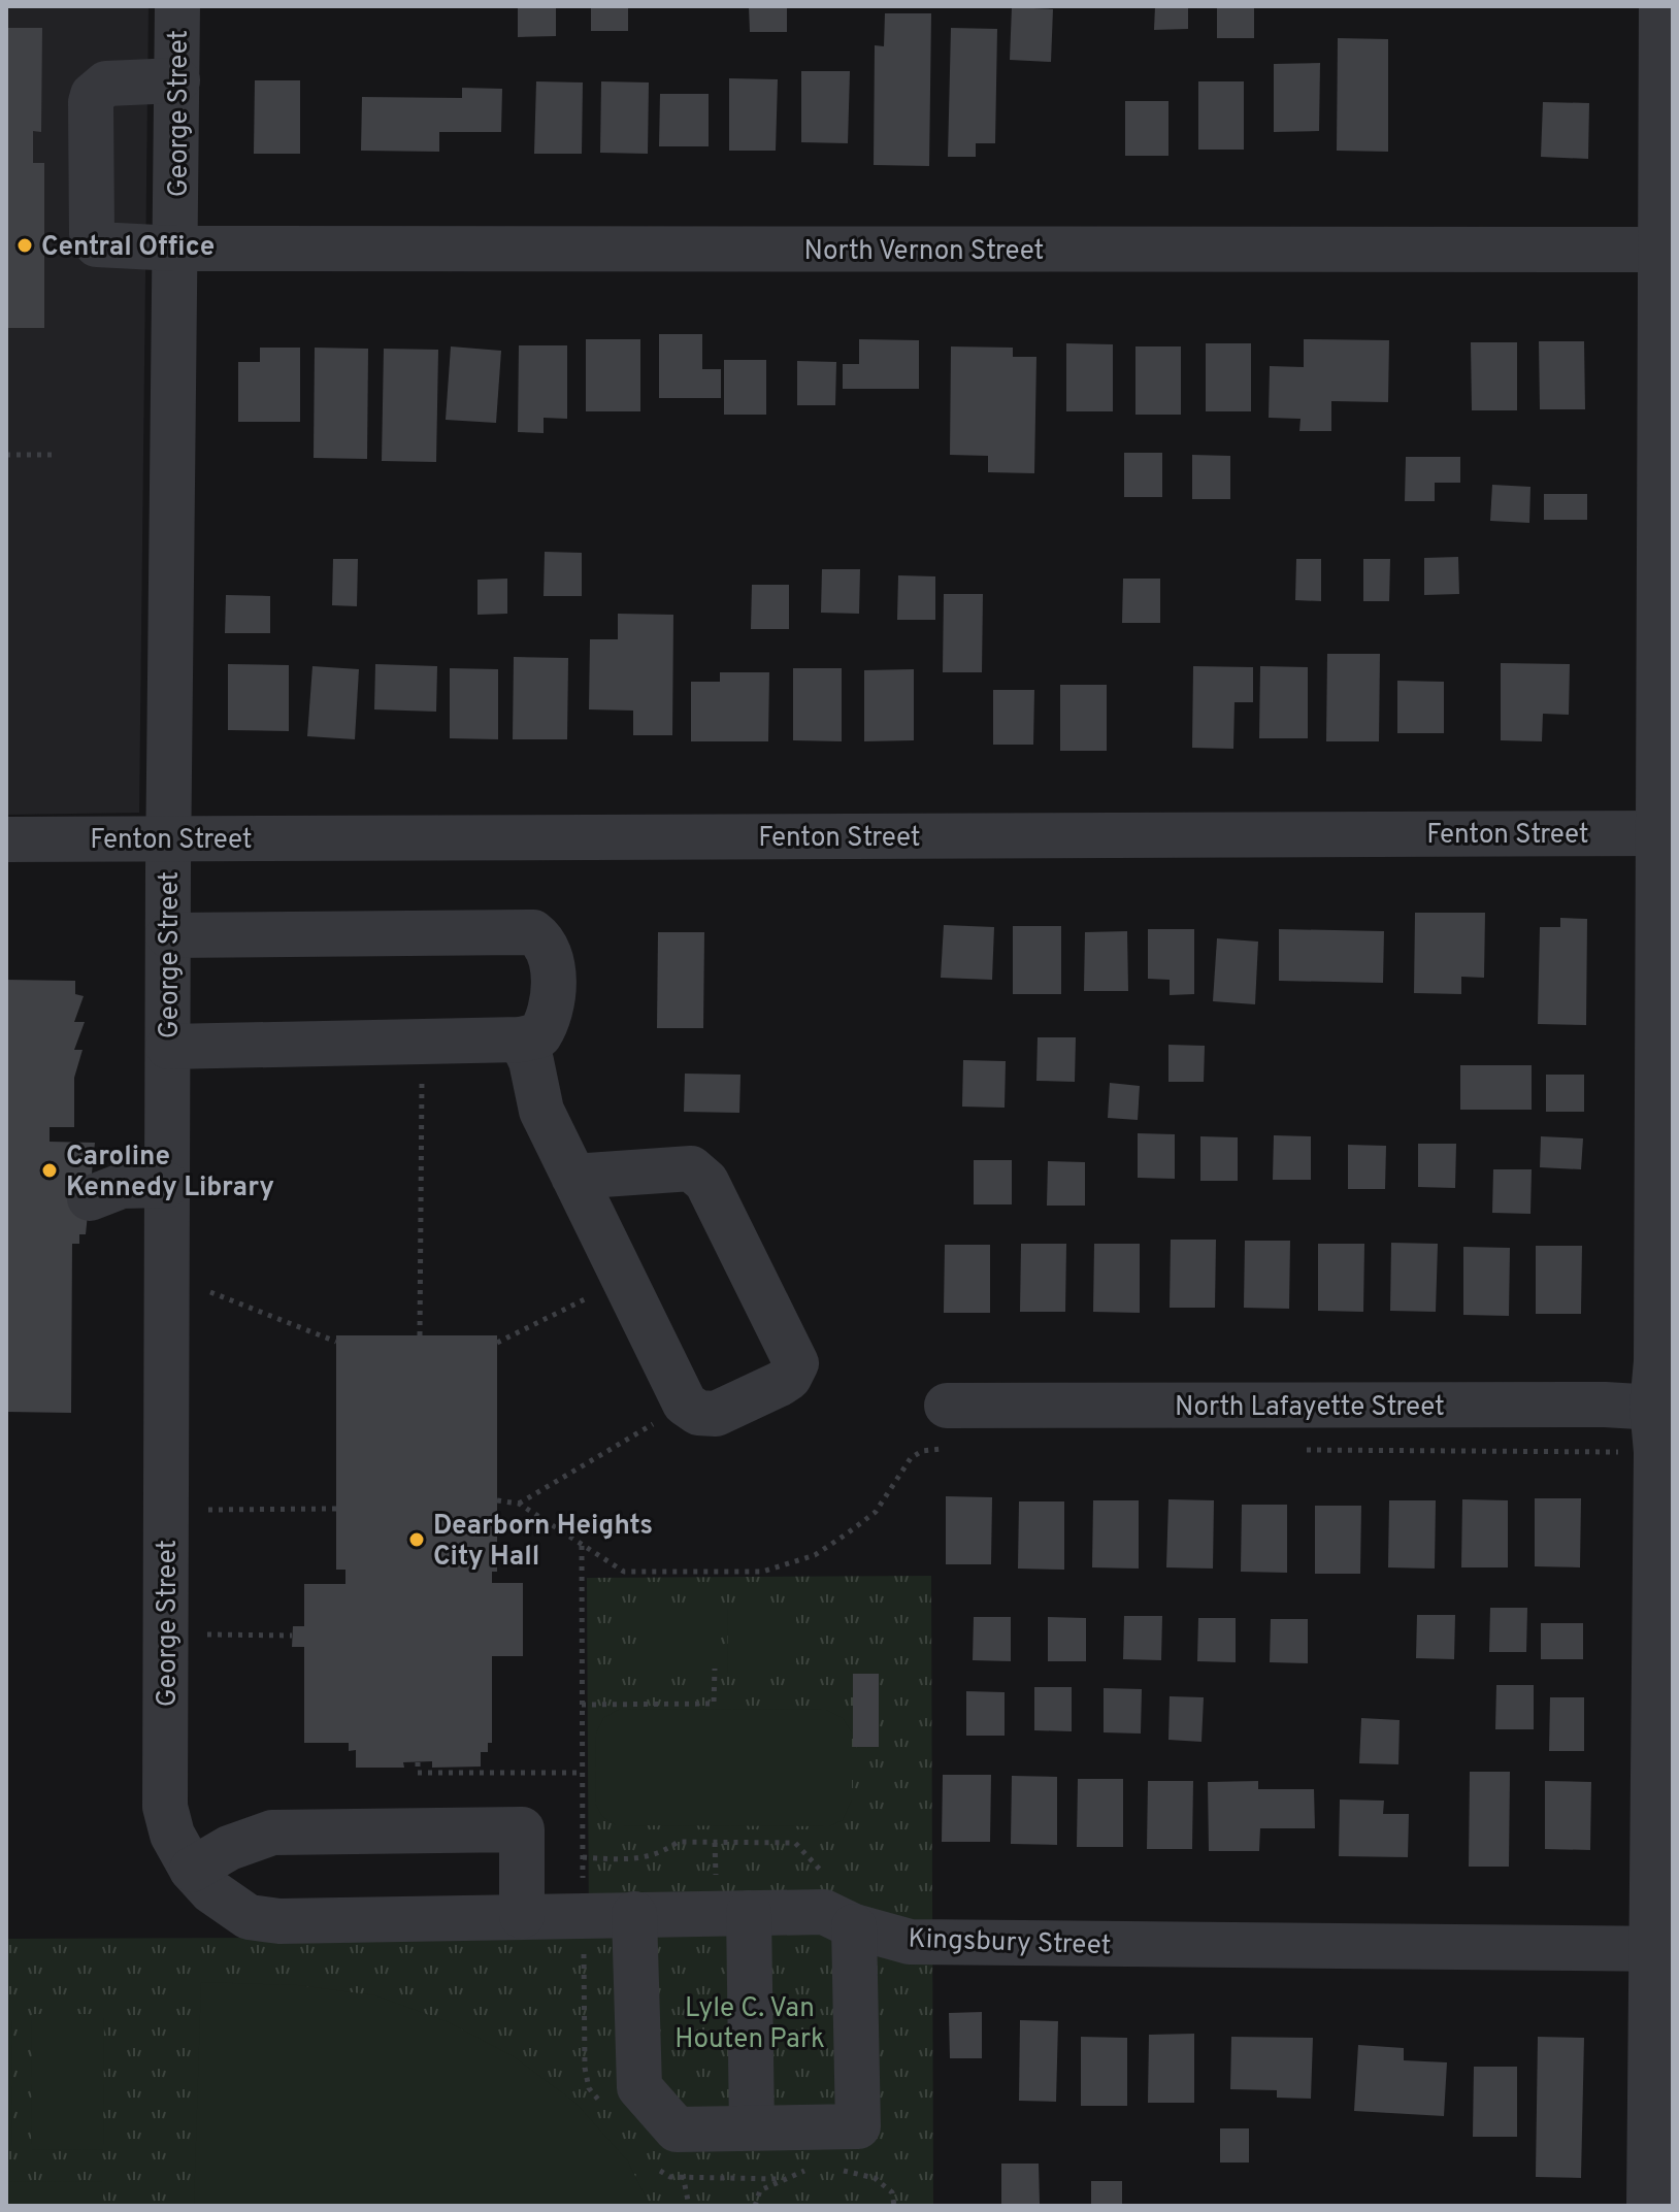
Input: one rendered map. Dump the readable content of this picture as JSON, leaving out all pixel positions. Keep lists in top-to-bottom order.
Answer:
{
  "streets": {
    "street": [
      "George Street",
      "North Vernon Street",
      "Fenton Street",
      "North Lafayette Street",
      "Kingsbury Street"
    ]
  },
  "crossings": [
    ["George Street", "North Vernon Street"],
    ["George Street", "Fenton Street"],
    ["George Street", "Kingsbury Street"]
  ],
  "parks": ["Lyle C. Van Houten Park"],
  "places": ["Central Office", "Caroline Kennedy Library", "Dearborn Heights City Hall"]
}
